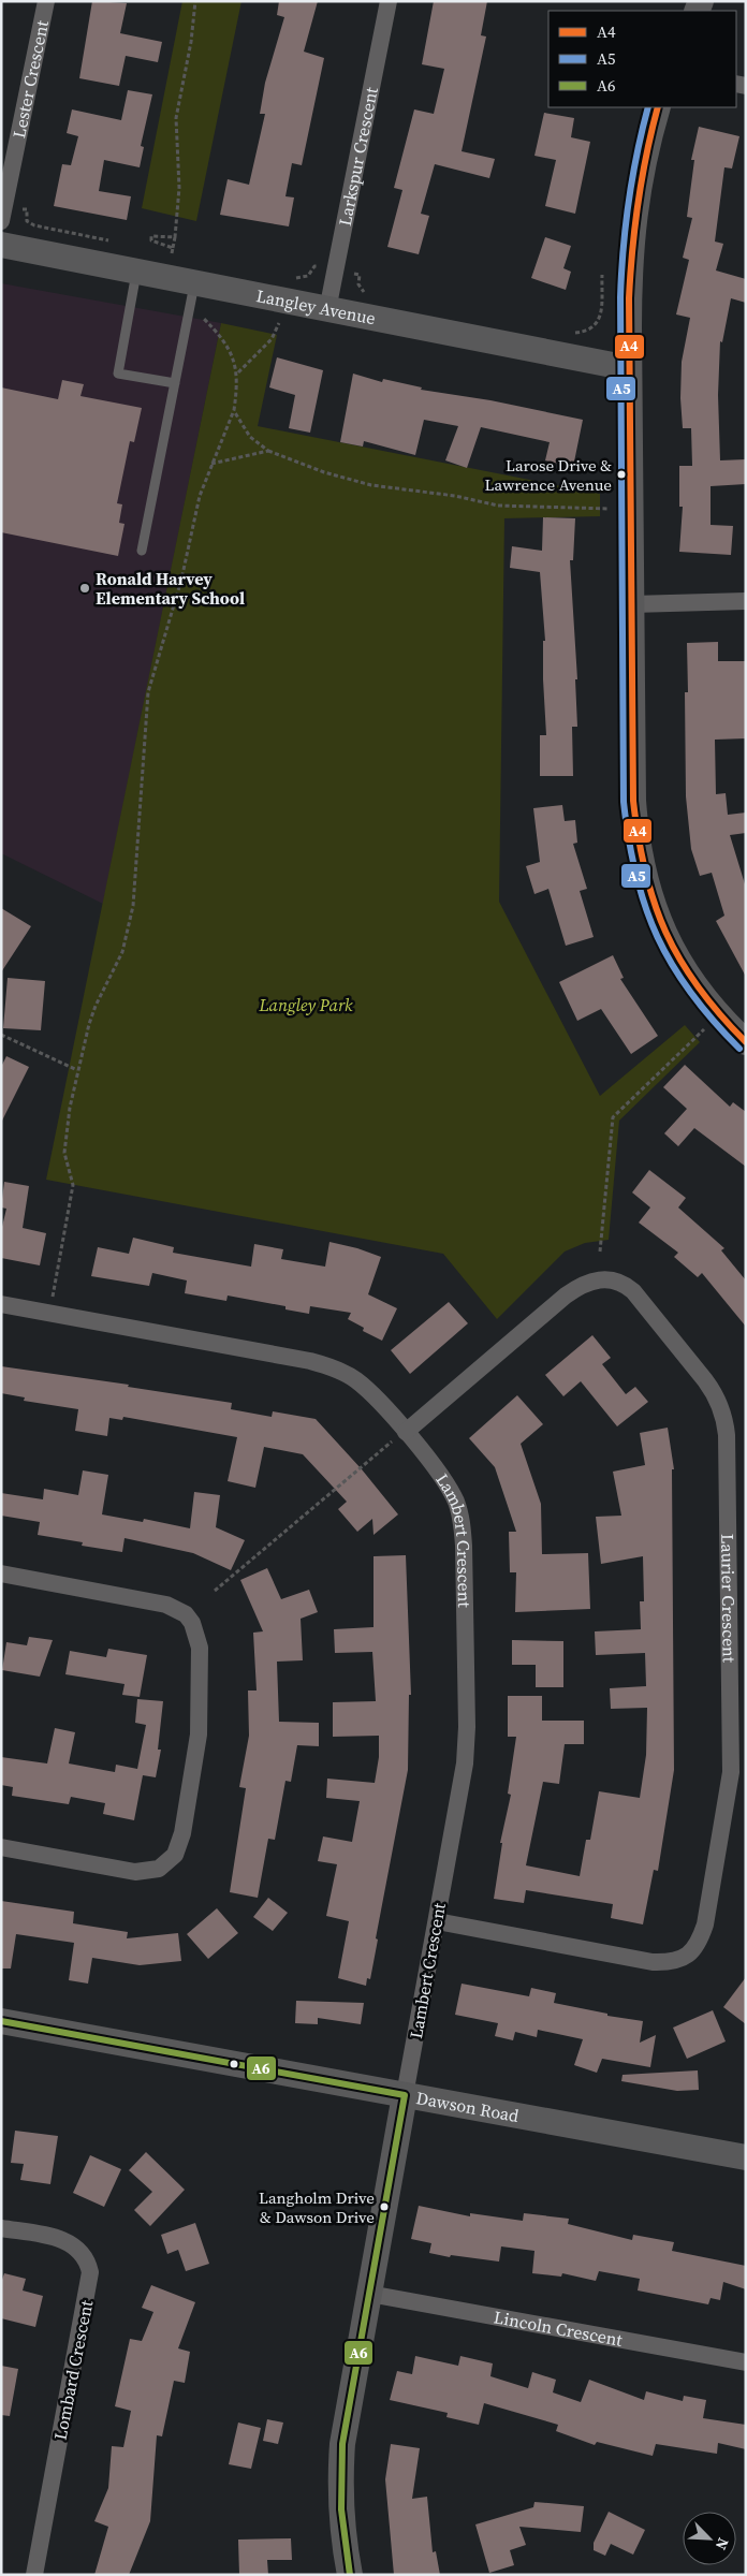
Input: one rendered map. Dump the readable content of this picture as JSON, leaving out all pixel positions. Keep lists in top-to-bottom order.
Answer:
{
  "streets": {
    "street": [
      "Lester Crescent",
      "Larkspur Crescent",
      "Langley Avenue",
      "Lambert Crescent",
      "Laurier Crescent",
      "Dawson Road",
      "Lincoln Crescent",
      "Lombard Crescent"
    ]
  },
  "crossings": [
    ["Larkspur Crescent", "Langley Avenue"],
    ["Lambert Crescent", "Laurier Crescent"],
    ["Lambert Crescent", "Dawson Road"]
  ],
  "parks": ["Langley Park"],
  "places": ["Larose Drive & Lawrence Avenue", "Ronald Harvey Elementary School", "Langholm Drive & Dawson Drive"],
  "lines": ["transit line A4", "transit line A5", "transit line A6"],
  "legend": ["A4", "A5", "A6"],
  "north": "bottom right"
}
